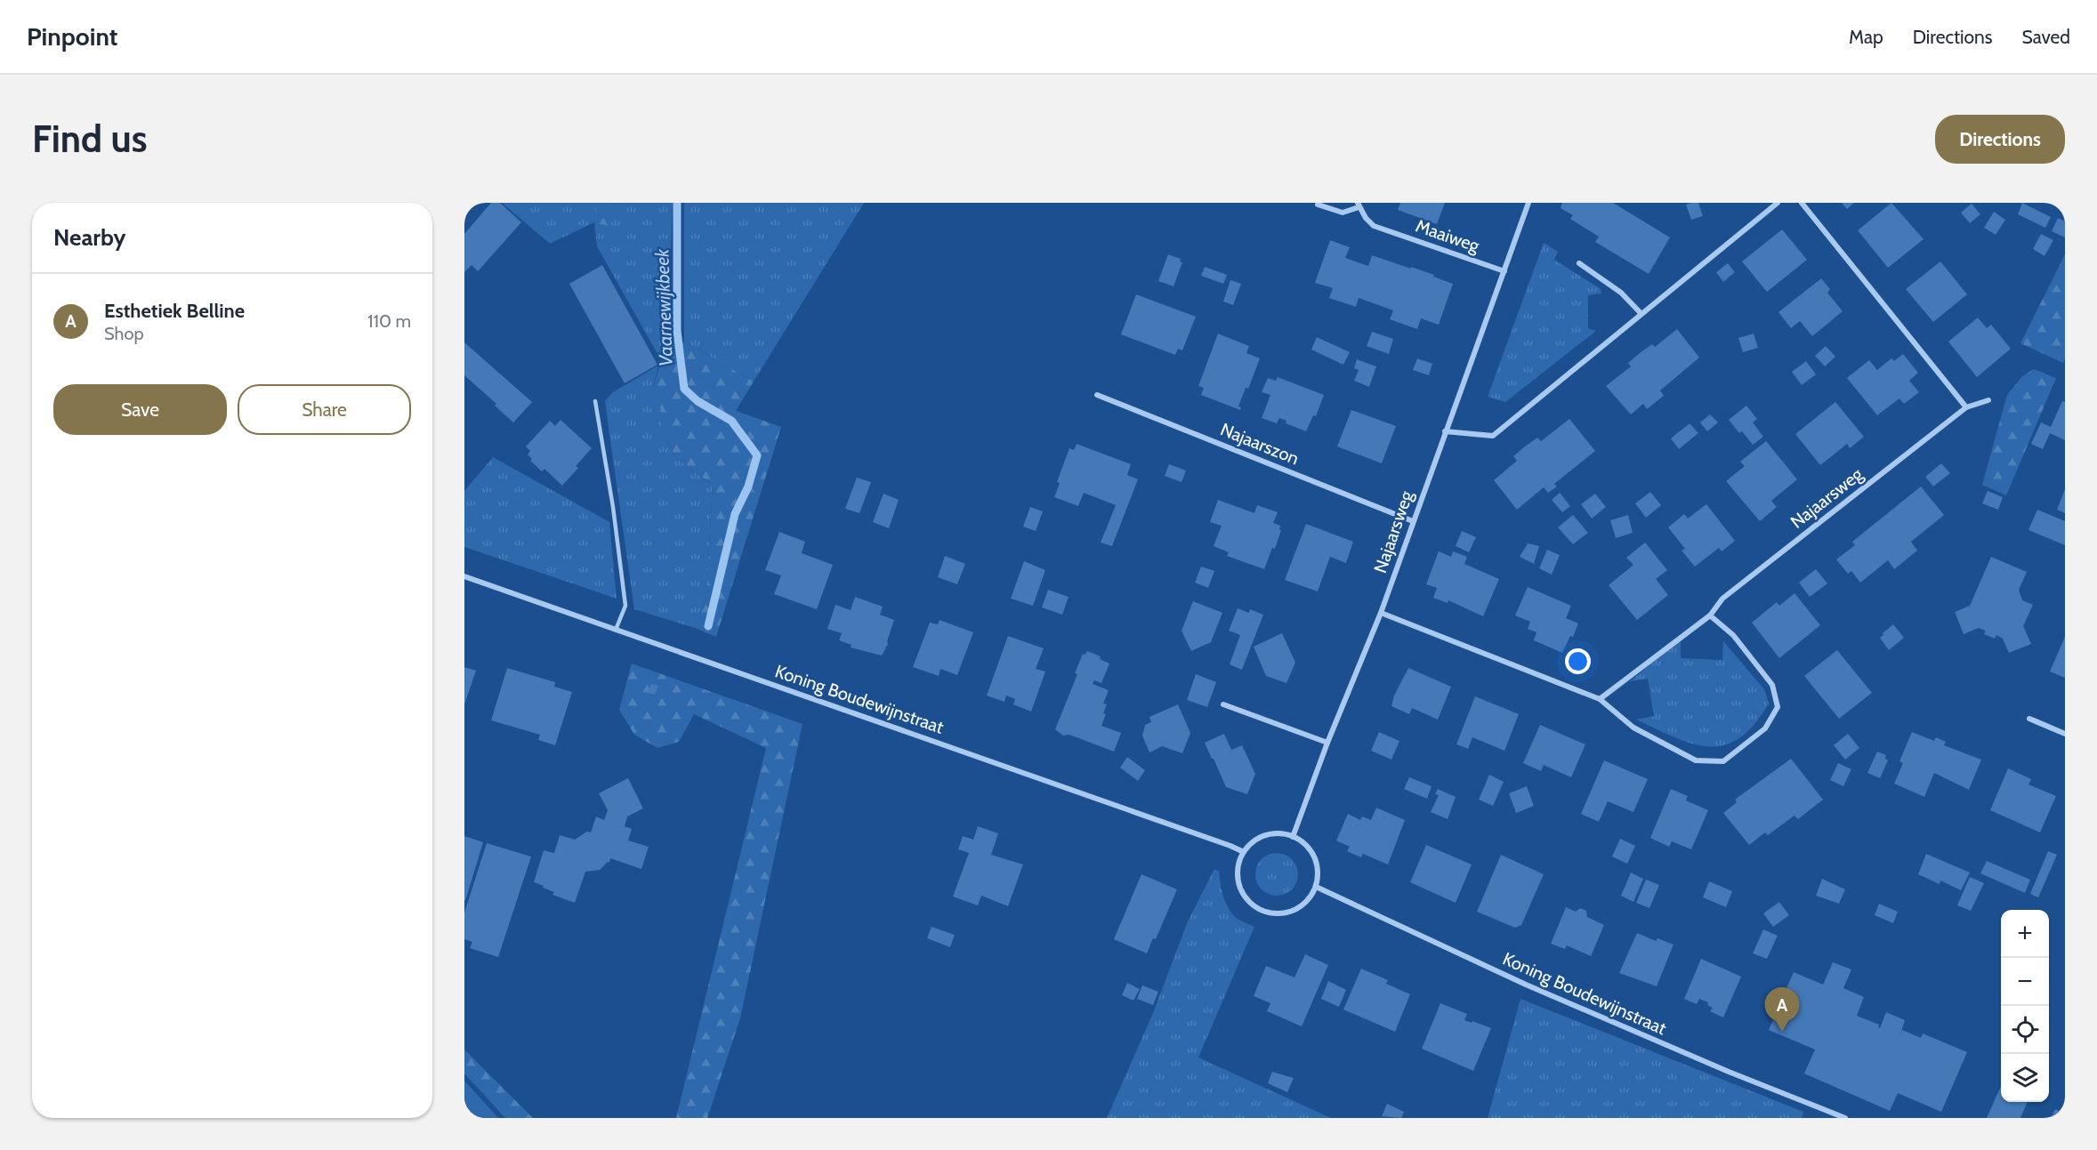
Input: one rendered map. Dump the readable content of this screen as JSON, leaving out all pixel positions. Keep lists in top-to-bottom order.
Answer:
{
  "streets": {
    "street": [
      "Maaiweg",
      "Najaarszon",
      "Najaarsweg",
      "Koning Boudewijnstraat"
    ]
  },
  "crossings": [
    ["Maaiweg", "Najaarsweg"],
    ["Najaarszon", "Najaarsweg"],
    ["Najaarsweg", "Koning Boudewijnstraat"]
  ],
  "water": ["Vaarnewijkbeek"],
  "page": {
    "header": "Pinpoint",
    "nav": ["Map", "Directions", "Saved"],
    "buttons": [
      "Directions",
      ["Save", "Share"]
    ],
    "title": "Find us",
    "heading": "Nearby",
    "list": [
      {
        "mark": "A",
        "name": "Esthetiek Belline",
        "note": "Shop",
        "value": "110 m"
      }
    ],
    "map_buttons": ["+", "−"],
    "pins": "A"
  }
}
